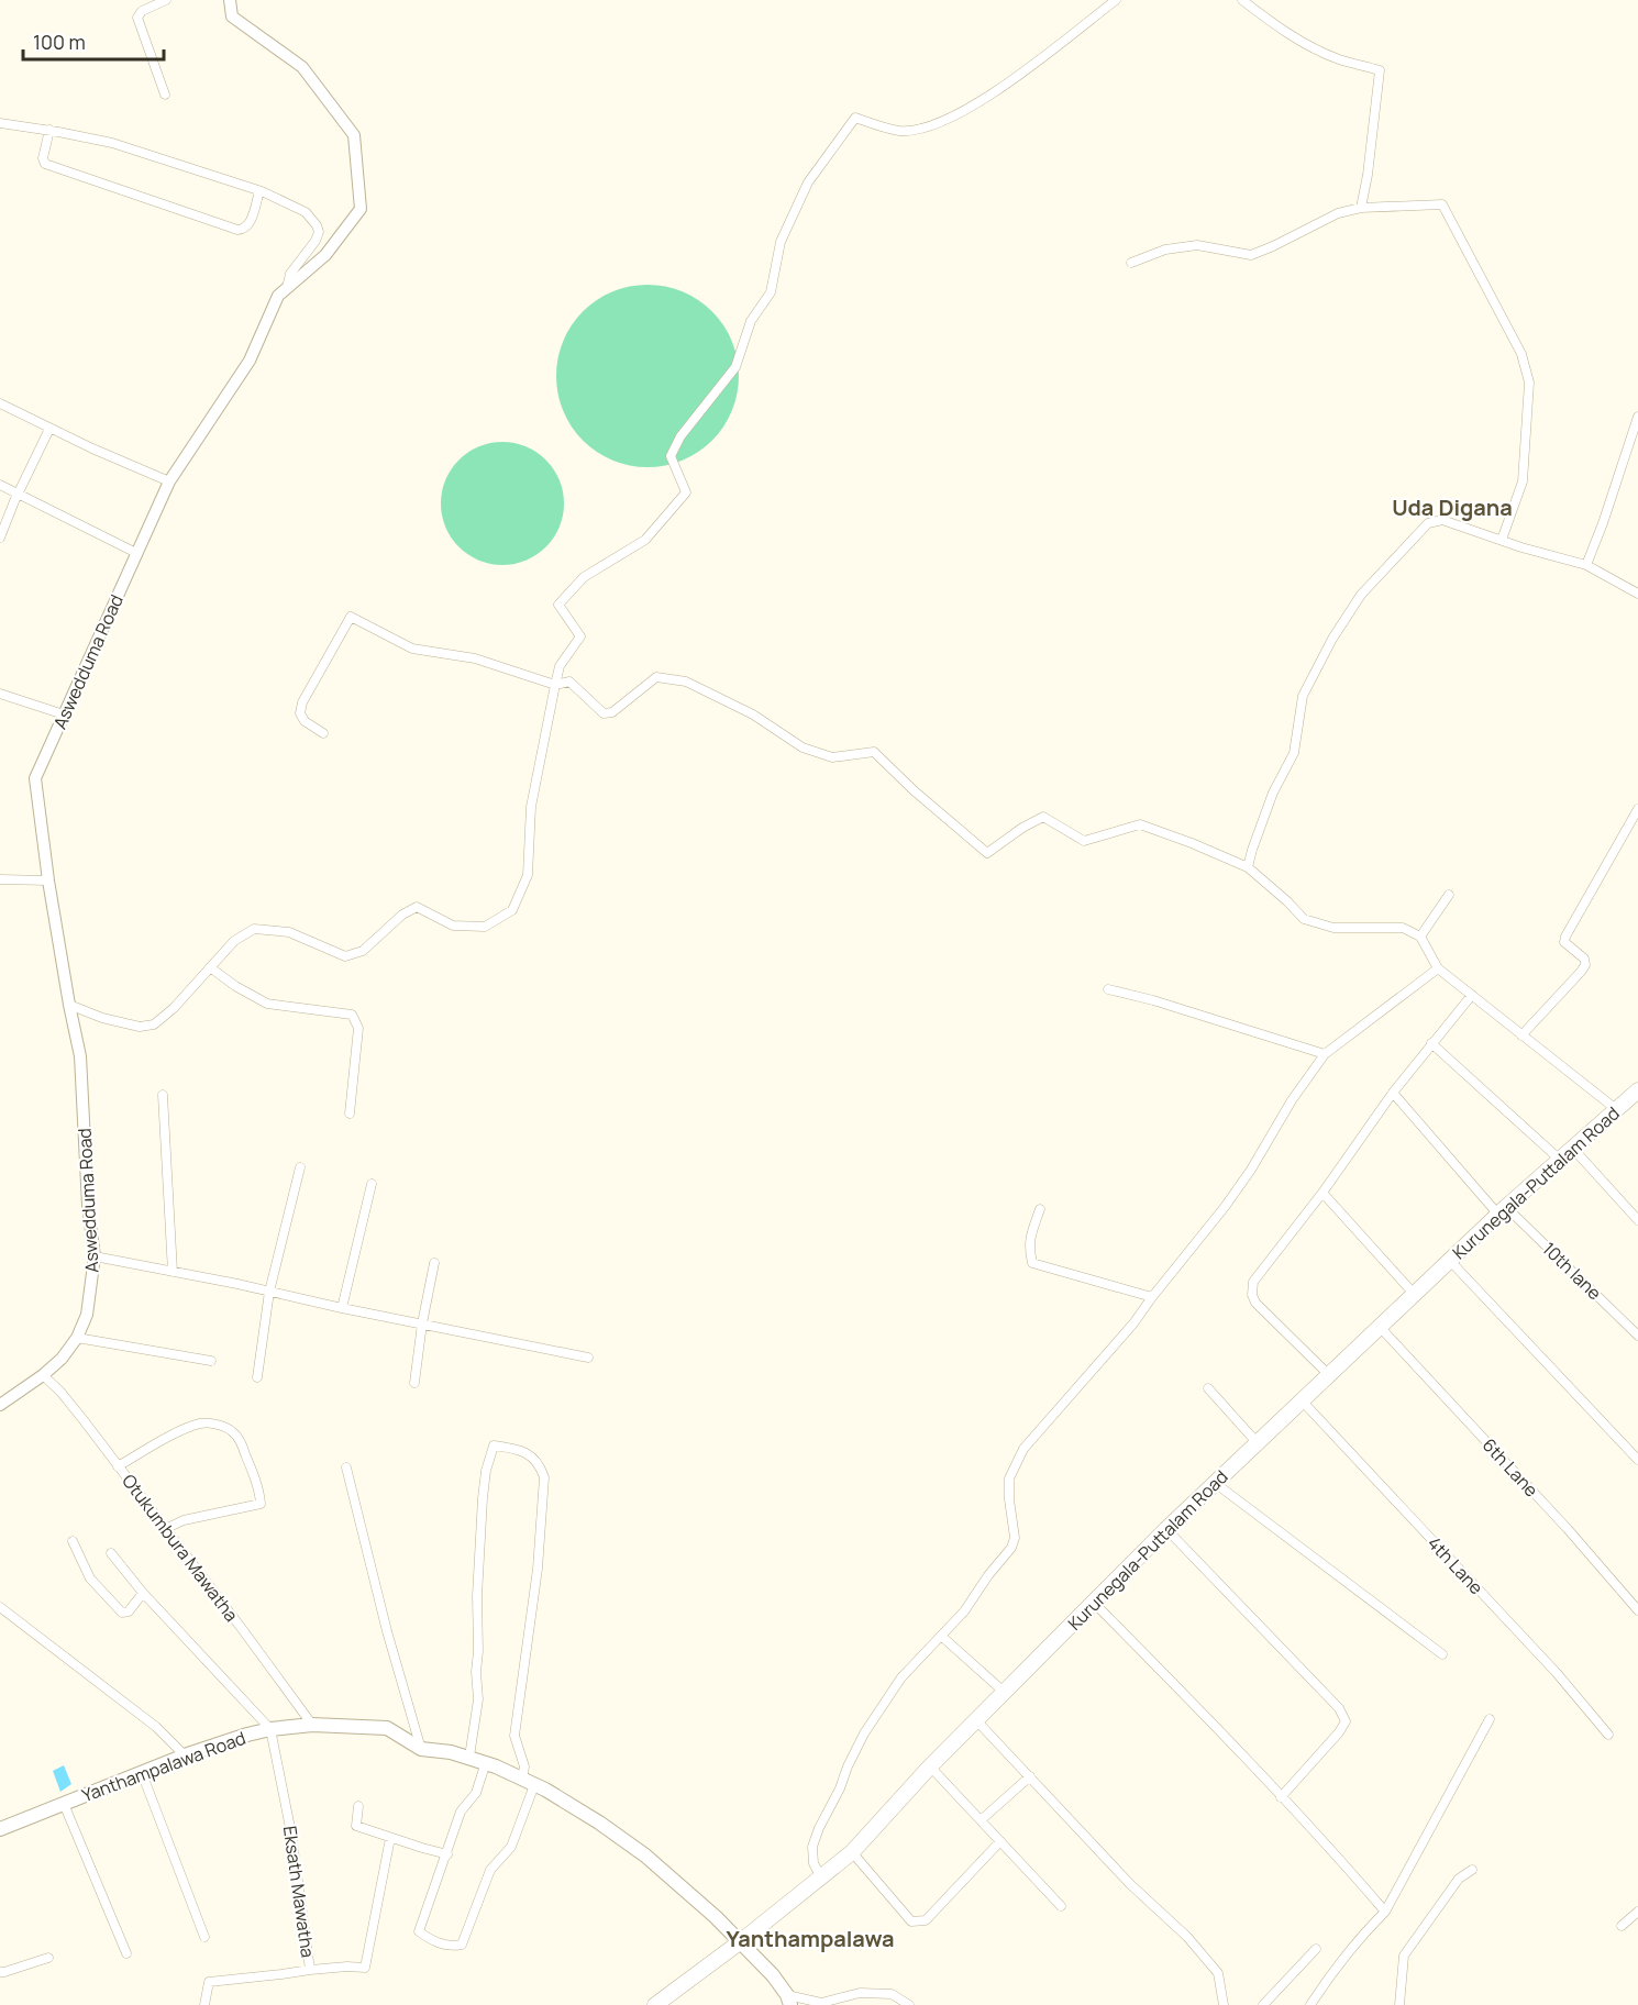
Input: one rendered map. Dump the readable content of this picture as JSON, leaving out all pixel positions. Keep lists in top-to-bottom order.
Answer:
{
  "streets": {
    "highway": ["Kurunegala-Puttalam Road"],
    "main road": ["Yanthampalawa Road"],
    "street": [
      "Aswedduma Road",
      "10th lane",
      "6th Lane",
      "Otukumbura Mawatha",
      "4th Lane",
      "Eksath Mawatha"
    ]
  },
  "crossings": [
    ["Aswedduma Road", "Otukumbura Mawatha"],
    ["Kurunegala-Puttalam Road", "10th lane"],
    ["Kurunegala-Puttalam Road", "6th Lane"],
    ["Kurunegala-Puttalam Road", "4th Lane"],
    ["Kurunegala-Puttalam Road", "Yanthampalawa Road"],
    ["Otukumbura Mawatha", "Yanthampalawa Road"],
    ["Yanthampalawa Road", "Eksath Mawatha"]
  ],
  "districts": ["Uda Digana", "Yanthampalawa"],
  "scale_bar": "100 m"
}
